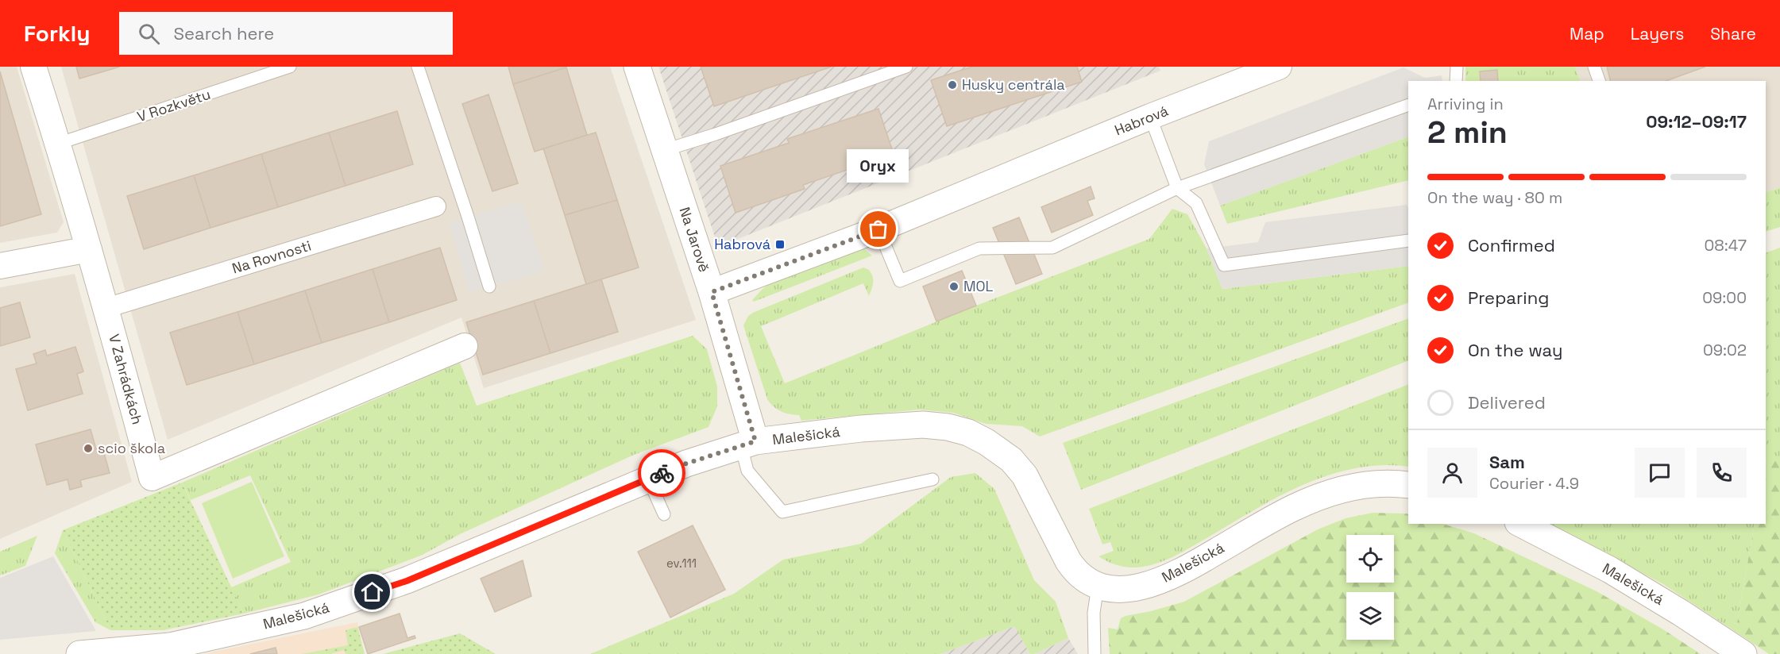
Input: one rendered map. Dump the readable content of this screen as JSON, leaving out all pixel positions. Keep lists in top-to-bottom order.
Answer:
{
  "streets": {
    "street": [
      "Habrová",
      "Na Jarově",
      "Na Rovnosti",
      "V Zahrádkách",
      "Malešická"
    ],
    "lane": ["V Rozkvětu"]
  },
  "crossings": [
    ["V Rozkvětu", "V Zahrádkách"],
    ["Habrová", "Na Jarově"],
    ["Na Jarově", "Malešická"],
    ["Na Rovnosti", "V Zahrádkách"]
  ],
  "places": {
    "other": [
      "Husky centrála",
      "Oryx",
      "MOL",
      "scio škola"
    ],
    "transit": ["Habrová"]
  },
  "house_numbers": ["ev.111"],
  "page": {
    "header": "Forkly",
    "search": "Search here",
    "nav": ["Map", "Layers", "Share"],
    "heading": ["2 min", "Arriving in", "09:12–09:17"],
    "panel": ["Sam", "Courier · 4.9"],
    "bubble": "Oryx",
    "bar": "On the way · 80 m",
    "list": [
      ["Confirmed", "08:47"],
      ["Preparing", "09:00"],
      ["On the way", "09:02"],
      "Delivered"
    ]
  }
}
